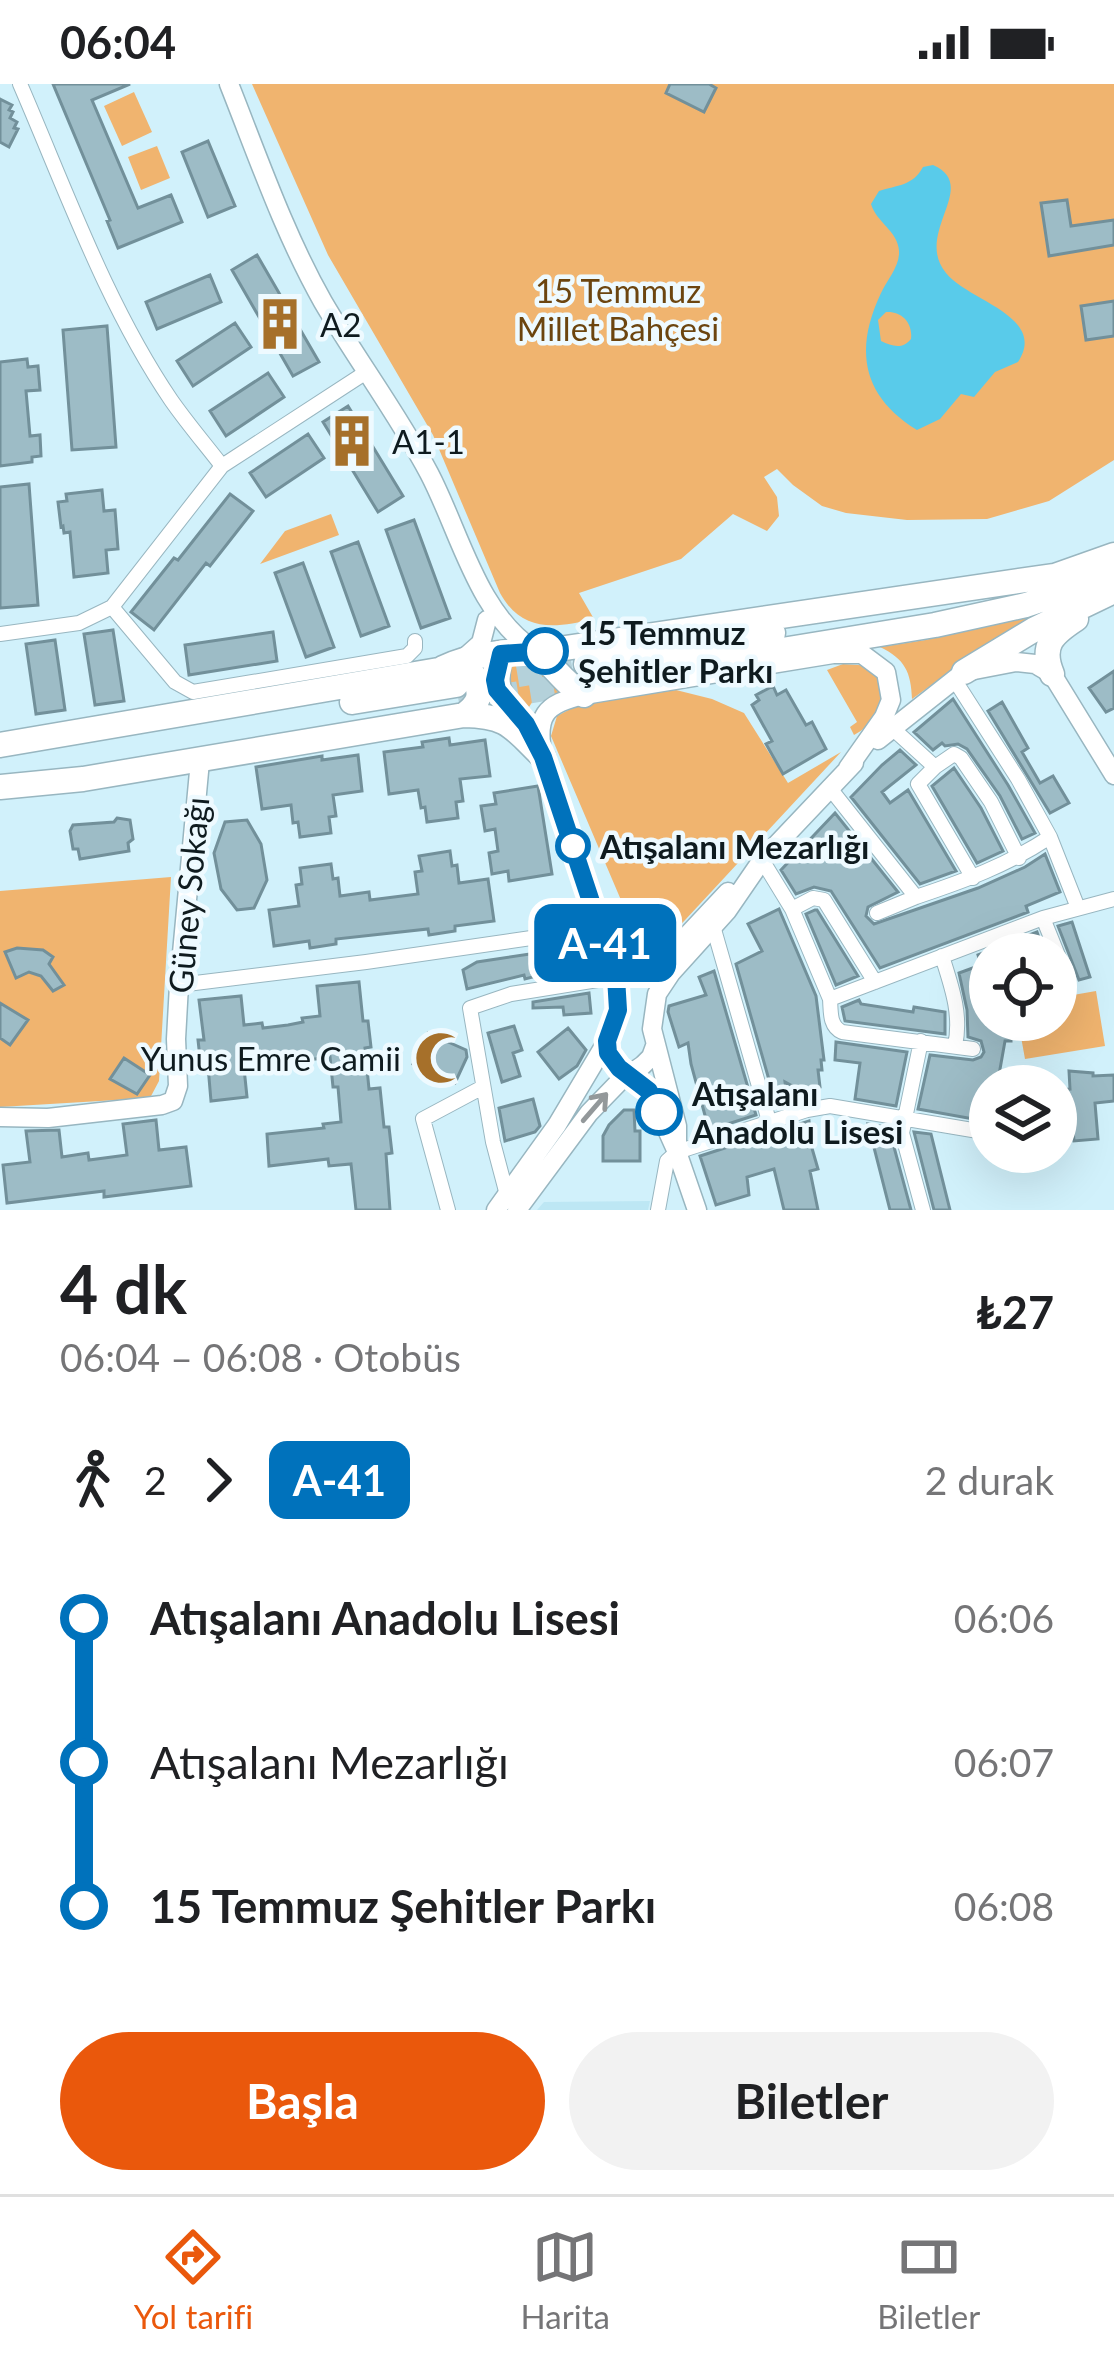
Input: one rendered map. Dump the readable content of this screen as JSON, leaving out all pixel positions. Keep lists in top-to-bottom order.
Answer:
{
  "streets": {
    "main road": ["Güney Sokağı"]
  },
  "parks": ["15 Temmuz Millet Bahçesi"],
  "places": {
    "building": ["A2", "A1-1"],
    "other": ["15 Temmuz Şehitler Parkı", "Atışalanı Mezarlığı", "Atışalanı Anadolu Lisesi"],
    "mosque": ["Yunus Emre Camii"]
  },
  "lines": ["bus line A-41"],
  "page": {
    "status": "06:04",
    "on_map": "A-41",
    "heading": ["4 dk", "06:04 – 06:08 · Otobüs", "₺27"],
    "legs": ["2", "A-41", "2 durak"],
    "list": [
      {
        "name": "Atışalanı Anadolu Lisesi",
        "value": "06:06"
      },
      {
        "name": "Atışalanı Mezarlığı",
        "value": "06:07"
      },
      {
        "name": "15 Temmuz Şehitler Parkı",
        "value": "06:08"
      }
    ],
    "buttons": ["Başla", "Biletler"],
    "tabs": ["Yol tarifi", "Harita", "Biletler"]
  }
}
